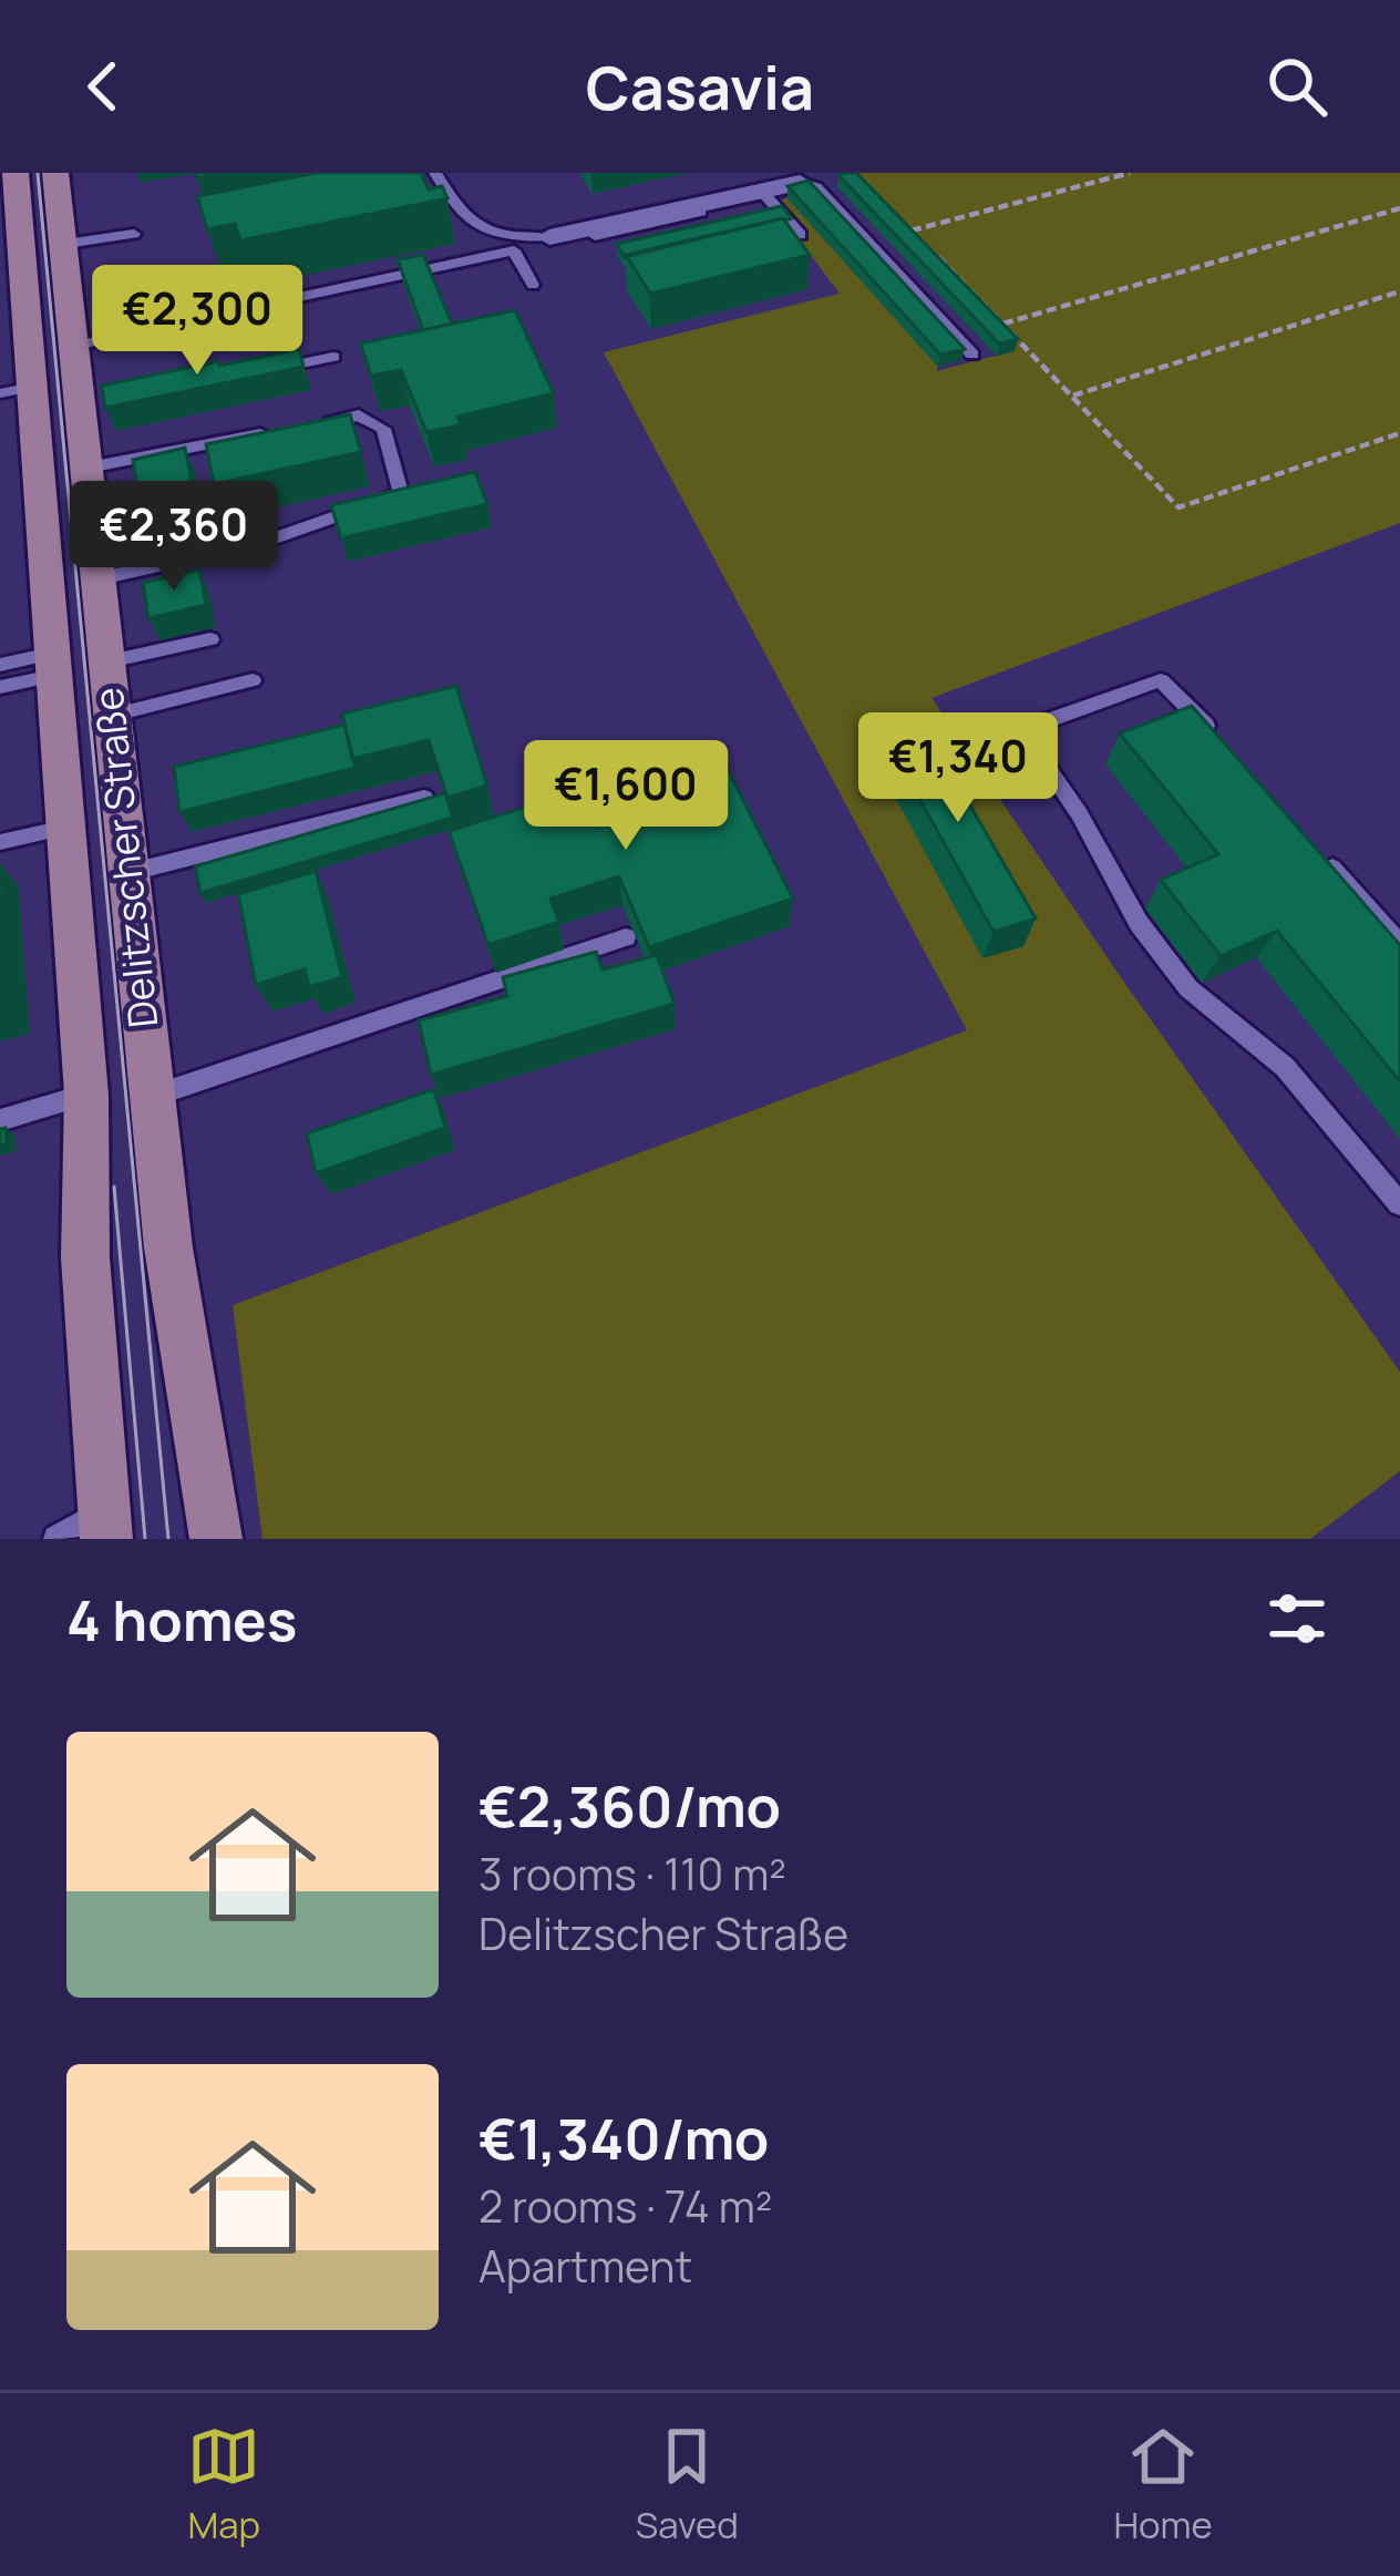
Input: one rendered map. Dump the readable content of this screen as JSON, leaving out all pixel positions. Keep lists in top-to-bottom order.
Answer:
{
  "streets": {
    "main road": ["Delitzscher Straße"]
  },
  "page": {
    "header": "Casavia",
    "price": [
      "€2,300",
      "€2,360",
      "€1,340",
      "€1,600"
    ],
    "heading": "4 homes",
    "list": [
      {
        "name": "€2,360/mo",
        "note": "3 rooms · 110 m² · Delitzscher Straße"
      },
      {
        "name": "€1,340/mo",
        "note": "2 rooms · 74 m² · Apartment"
      }
    ],
    "tabs": ["Map", "Saved", "Home"]
  }
}
